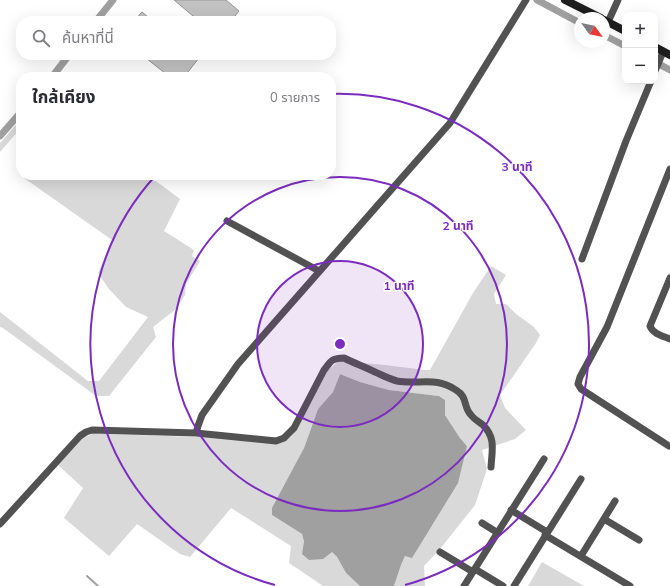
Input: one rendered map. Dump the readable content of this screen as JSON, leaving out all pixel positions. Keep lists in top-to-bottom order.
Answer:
{
  "north": "bottom right",
  "page": {
    "map_buttons": ["+", "−"],
    "search": "ค้นหาที่นี่",
    "heading": ["ใกล้เคียง", "0 รายการ"]
  },
  "rings": ["3 นาที", "2 นาที", "1 นาที"]
}
